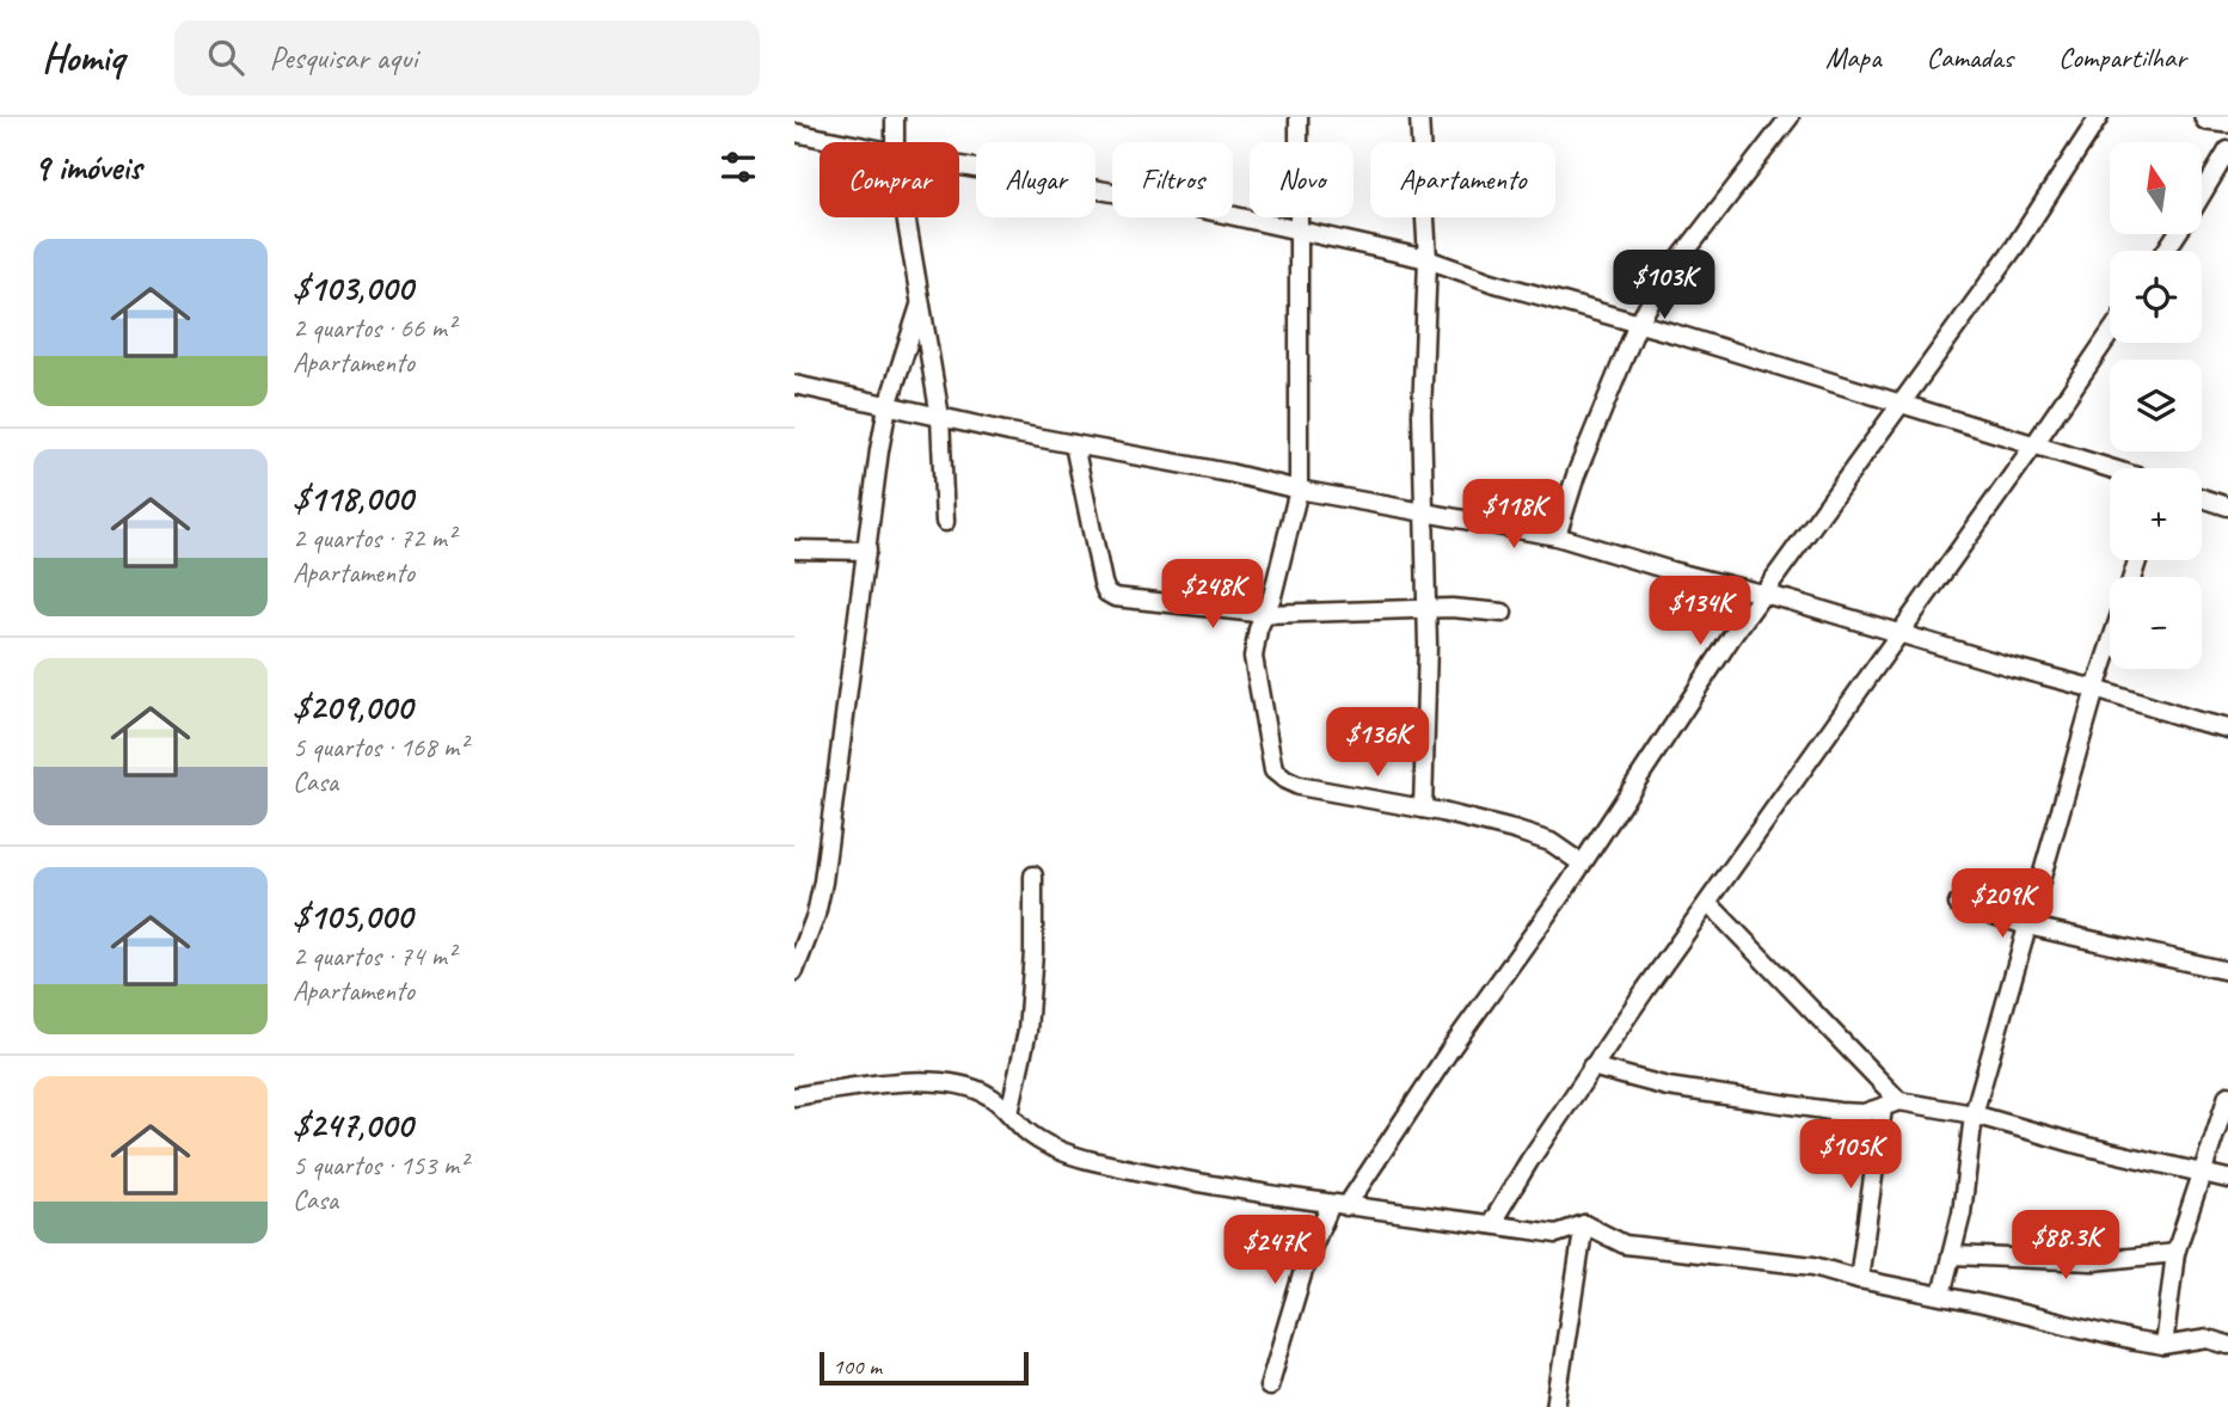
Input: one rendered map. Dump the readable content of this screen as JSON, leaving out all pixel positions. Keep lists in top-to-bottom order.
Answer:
{
  "scale_bar": "100 m",
  "north": "top",
  "page": {
    "header": "Homiq",
    "search": "Pesquisar aqui",
    "nav": ["Mapa", "Camadas", "Compartilhar"],
    "heading": "9 imóveis",
    "map_buttons": ["+", "−"],
    "chip": [
      "Comprar",
      "Alugar",
      "Filtros",
      "Novo",
      "Apartamento"
    ],
    "list": [
      {
        "name": "$103,000",
        "note": "2 quartos · 66 m² · Apartamento"
      },
      {
        "name": "$118,000",
        "note": "2 quartos · 72 m² · Apartamento"
      },
      {
        "name": "$209,000",
        "note": "5 quartos · 168 m² · Casa"
      },
      {
        "name": "$105,000",
        "note": "2 quartos · 74 m² · Apartamento"
      },
      {
        "name": "$247,000",
        "note": "5 quartos · 153 m² · Casa"
      }
    ],
    "price": [
      "$103K",
      "$118K",
      "$248K",
      "$134K",
      "$136K",
      "$209K",
      "$105K",
      "$88.3K",
      "$247K"
    ],
    "scale": "100 m"
  }
}
